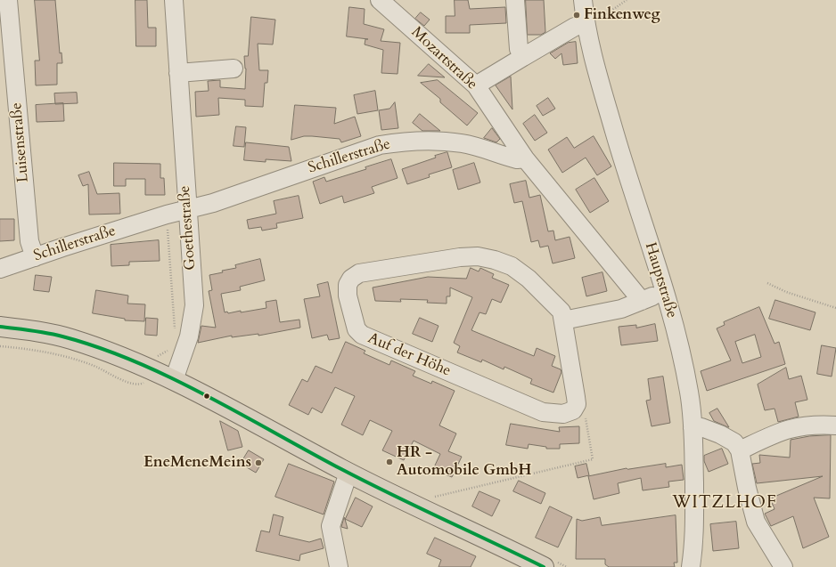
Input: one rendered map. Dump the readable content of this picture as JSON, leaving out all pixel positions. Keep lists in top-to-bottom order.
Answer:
{
  "streets": {
    "street": [
      "Mozartstraße",
      "Luisenstraße",
      "Schillerstraße",
      "Goethestraße",
      "Hauptstraße",
      "Auf der Höhe"
    ]
  },
  "crossings": [
    ["Mozartstraße", "Schillerstraße"],
    ["Luisenstraße", "Schillerstraße"],
    ["Schillerstraße", "Goethestraße"]
  ],
  "districts": ["WITZLHOF"],
  "places": ["Finkenweg", "HR - Automobile GmbH", "EneMeneMeins"]
}
